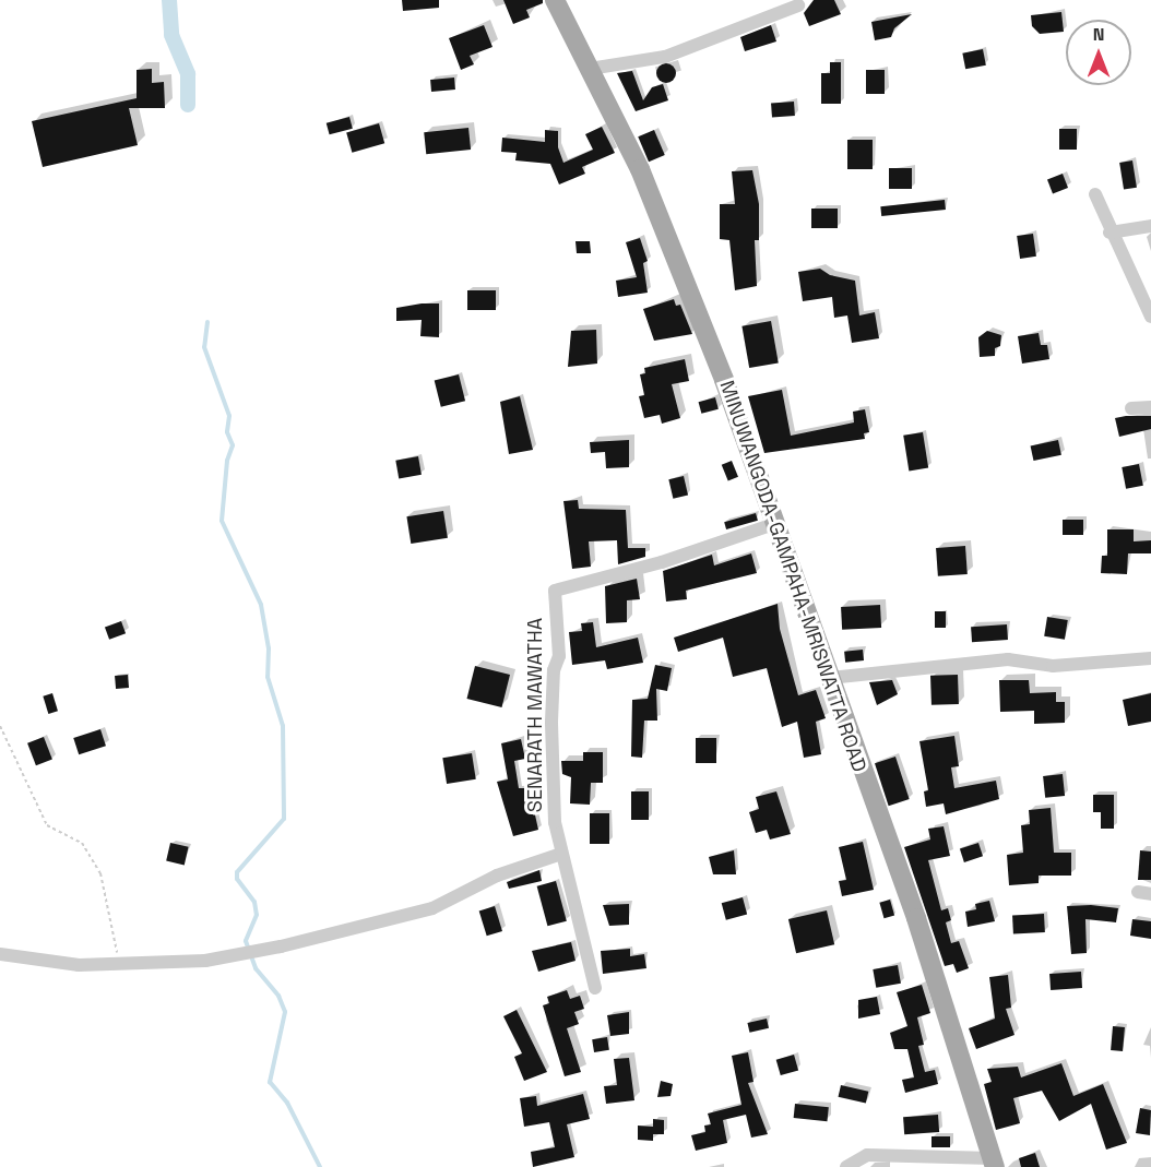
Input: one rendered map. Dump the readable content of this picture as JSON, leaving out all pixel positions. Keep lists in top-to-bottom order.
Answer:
{
  "streets": {
    "main road": ["MINUWANGODA-GAMPAHA-MRISWATTA ROAD"],
    "street": ["SENARATH MAWATHA"]
  },
  "crossings": [
    ["MINUWANGODA-GAMPAHA-MRISWATTA ROAD", "SENARATH MAWATHA"]
  ],
  "north": "top"
}
